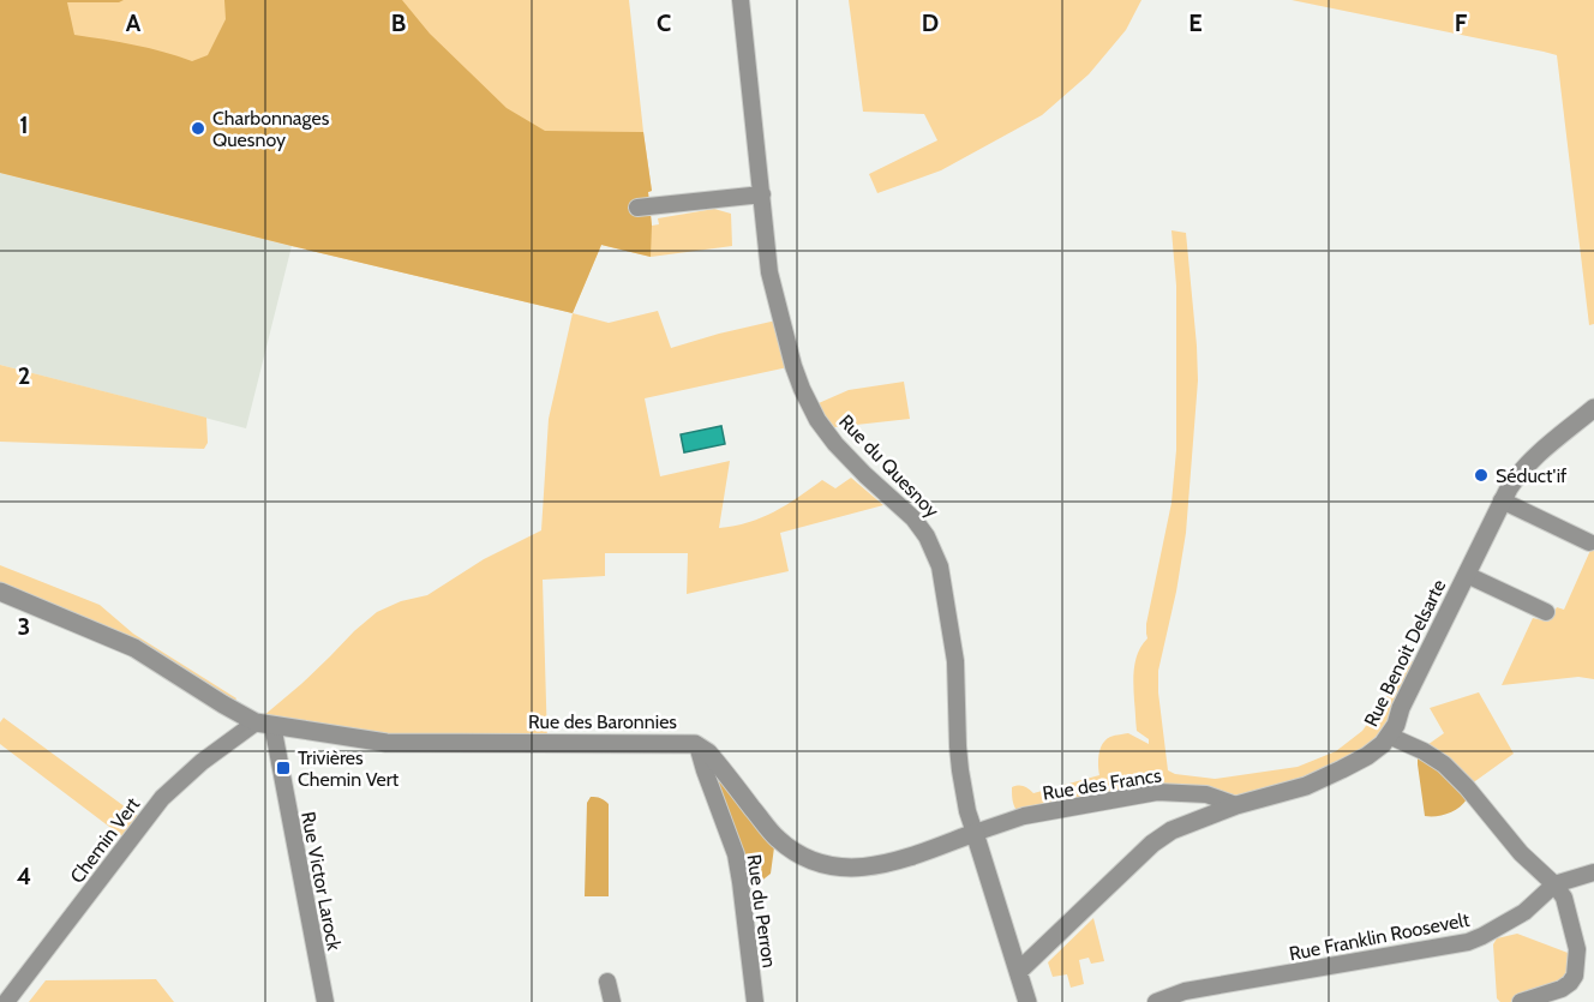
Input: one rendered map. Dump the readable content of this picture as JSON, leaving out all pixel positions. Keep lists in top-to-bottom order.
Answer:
{
  "streets": {
    "street": [
      "Rue du Quesnoy",
      "Rue Benoit Delsarte",
      "Rue des Baronnies",
      "Rue des Francs",
      "Chemin Vert",
      "Rue Victor Larock",
      "Rue du Perron",
      "Rue Franklin Roosevelt"
    ]
  },
  "crossings": [
    ["Rue du Quesnoy", "Rue Benoit Delsarte"],
    ["Rue du Quesnoy", "Rue des Baronnies"],
    ["Rue du Quesnoy", "Rue des Francs"],
    ["Rue Benoit Delsarte", "Rue des Francs"],
    ["Rue des Baronnies", "Rue des Francs"],
    ["Rue des Baronnies", "Chemin Vert"],
    ["Rue des Baronnies", "Rue Victor Larock"],
    ["Rue des Baronnies", "Rue du Perron"],
    ["Chemin Vert", "Rue Victor Larock"]
  ],
  "places": {
    "other": ["Charbonnages Quesnoy", "Séduct'if"],
    "transit": ["Trivières Chemin Vert"]
  },
  "grid": {
    "columns": [
      "A",
      "B",
      "C",
      "D",
      "E",
      "F"
    ],
    "rows": [
      "1",
      "2",
      "3",
      "4"
    ]
  }
}
